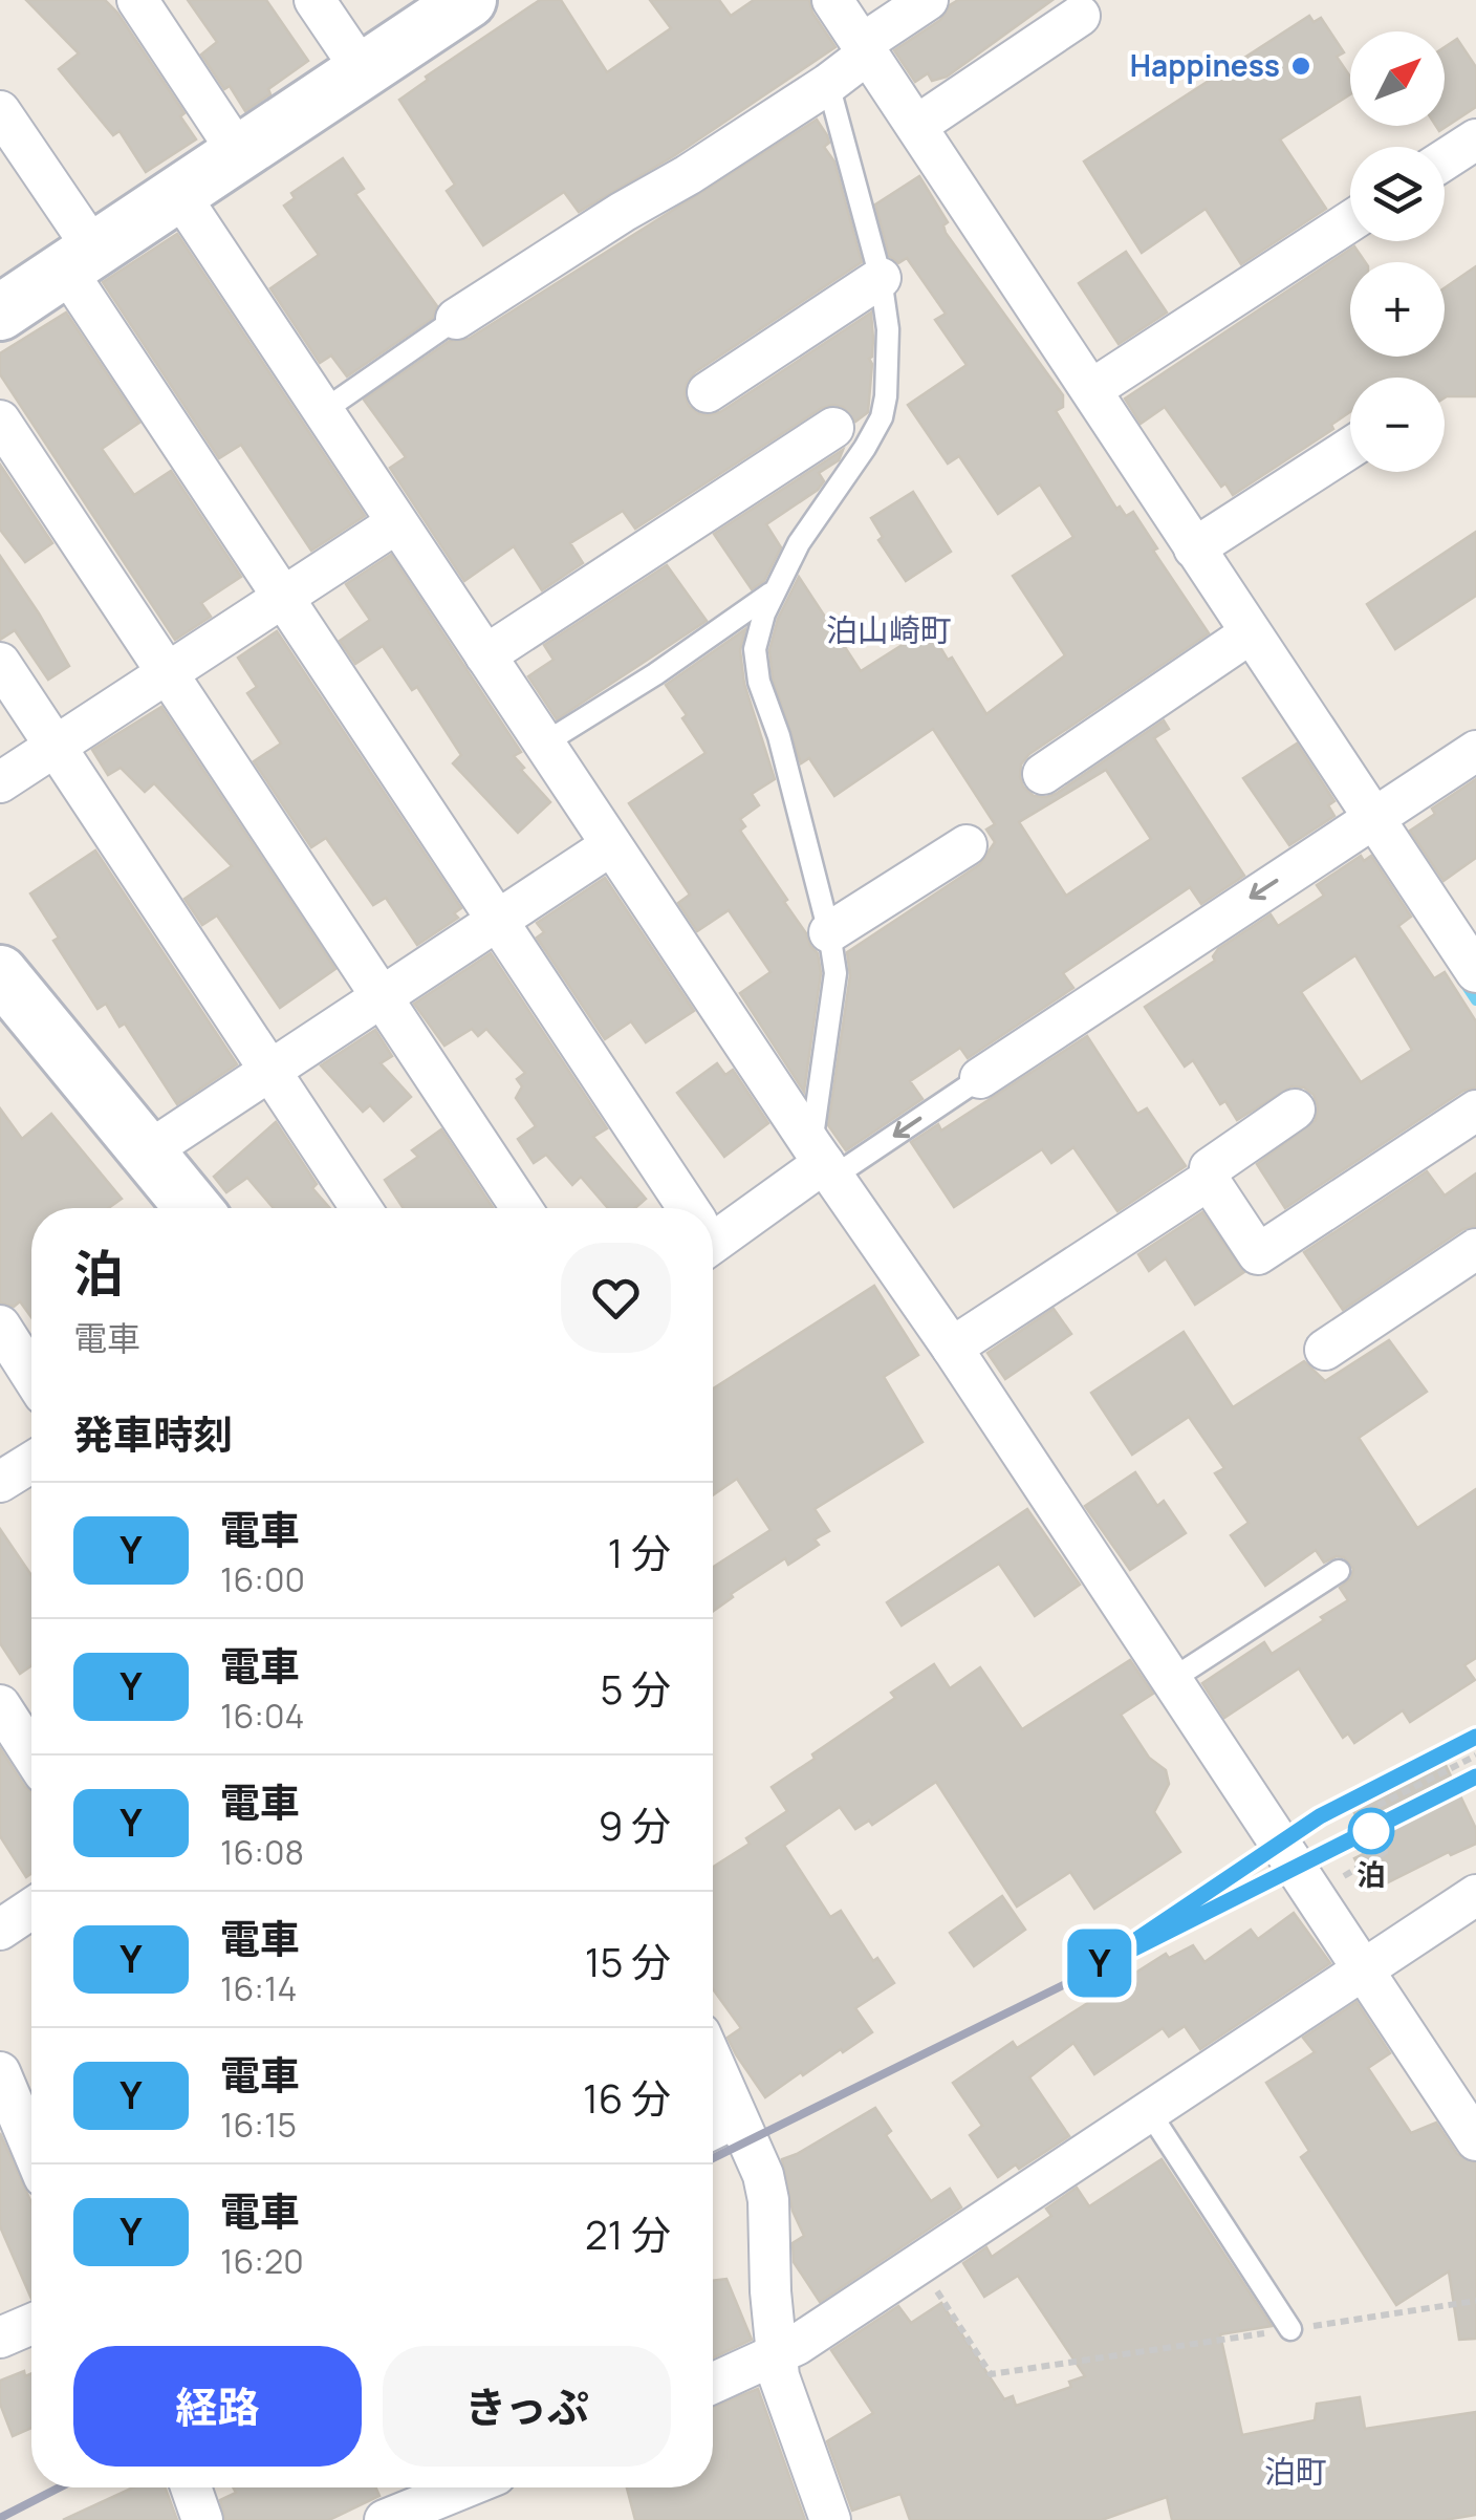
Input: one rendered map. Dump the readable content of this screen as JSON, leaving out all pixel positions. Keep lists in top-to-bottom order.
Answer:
{
  "districts": ["泊山崎町", "泊町"],
  "places": ["Happiness", "泊"],
  "north": "top right",
  "page": {
    "on_map": "Y",
    "map_buttons": ["+", "−"],
    "heading": [
      ["泊", "電車"],
      "発車時刻"
    ],
    "list": [
      {
        "mark": "Y",
        "name": "電車",
        "note": "16:00",
        "value": "1 分"
      },
      {
        "mark": "Y",
        "name": "電車",
        "note": "16:04",
        "value": "5 分"
      },
      {
        "mark": "Y",
        "name": "電車",
        "note": "16:08",
        "value": "9 分"
      },
      {
        "mark": "Y",
        "name": "電車",
        "note": "16:14",
        "value": "15 分"
      },
      {
        "mark": "Y",
        "name": "電車",
        "note": "16:15",
        "value": "16 分"
      },
      {
        "mark": "Y",
        "name": "電車",
        "note": "16:20",
        "value": "21 分"
      }
    ],
    "buttons": ["経路", "きっぷ"]
  }
}
